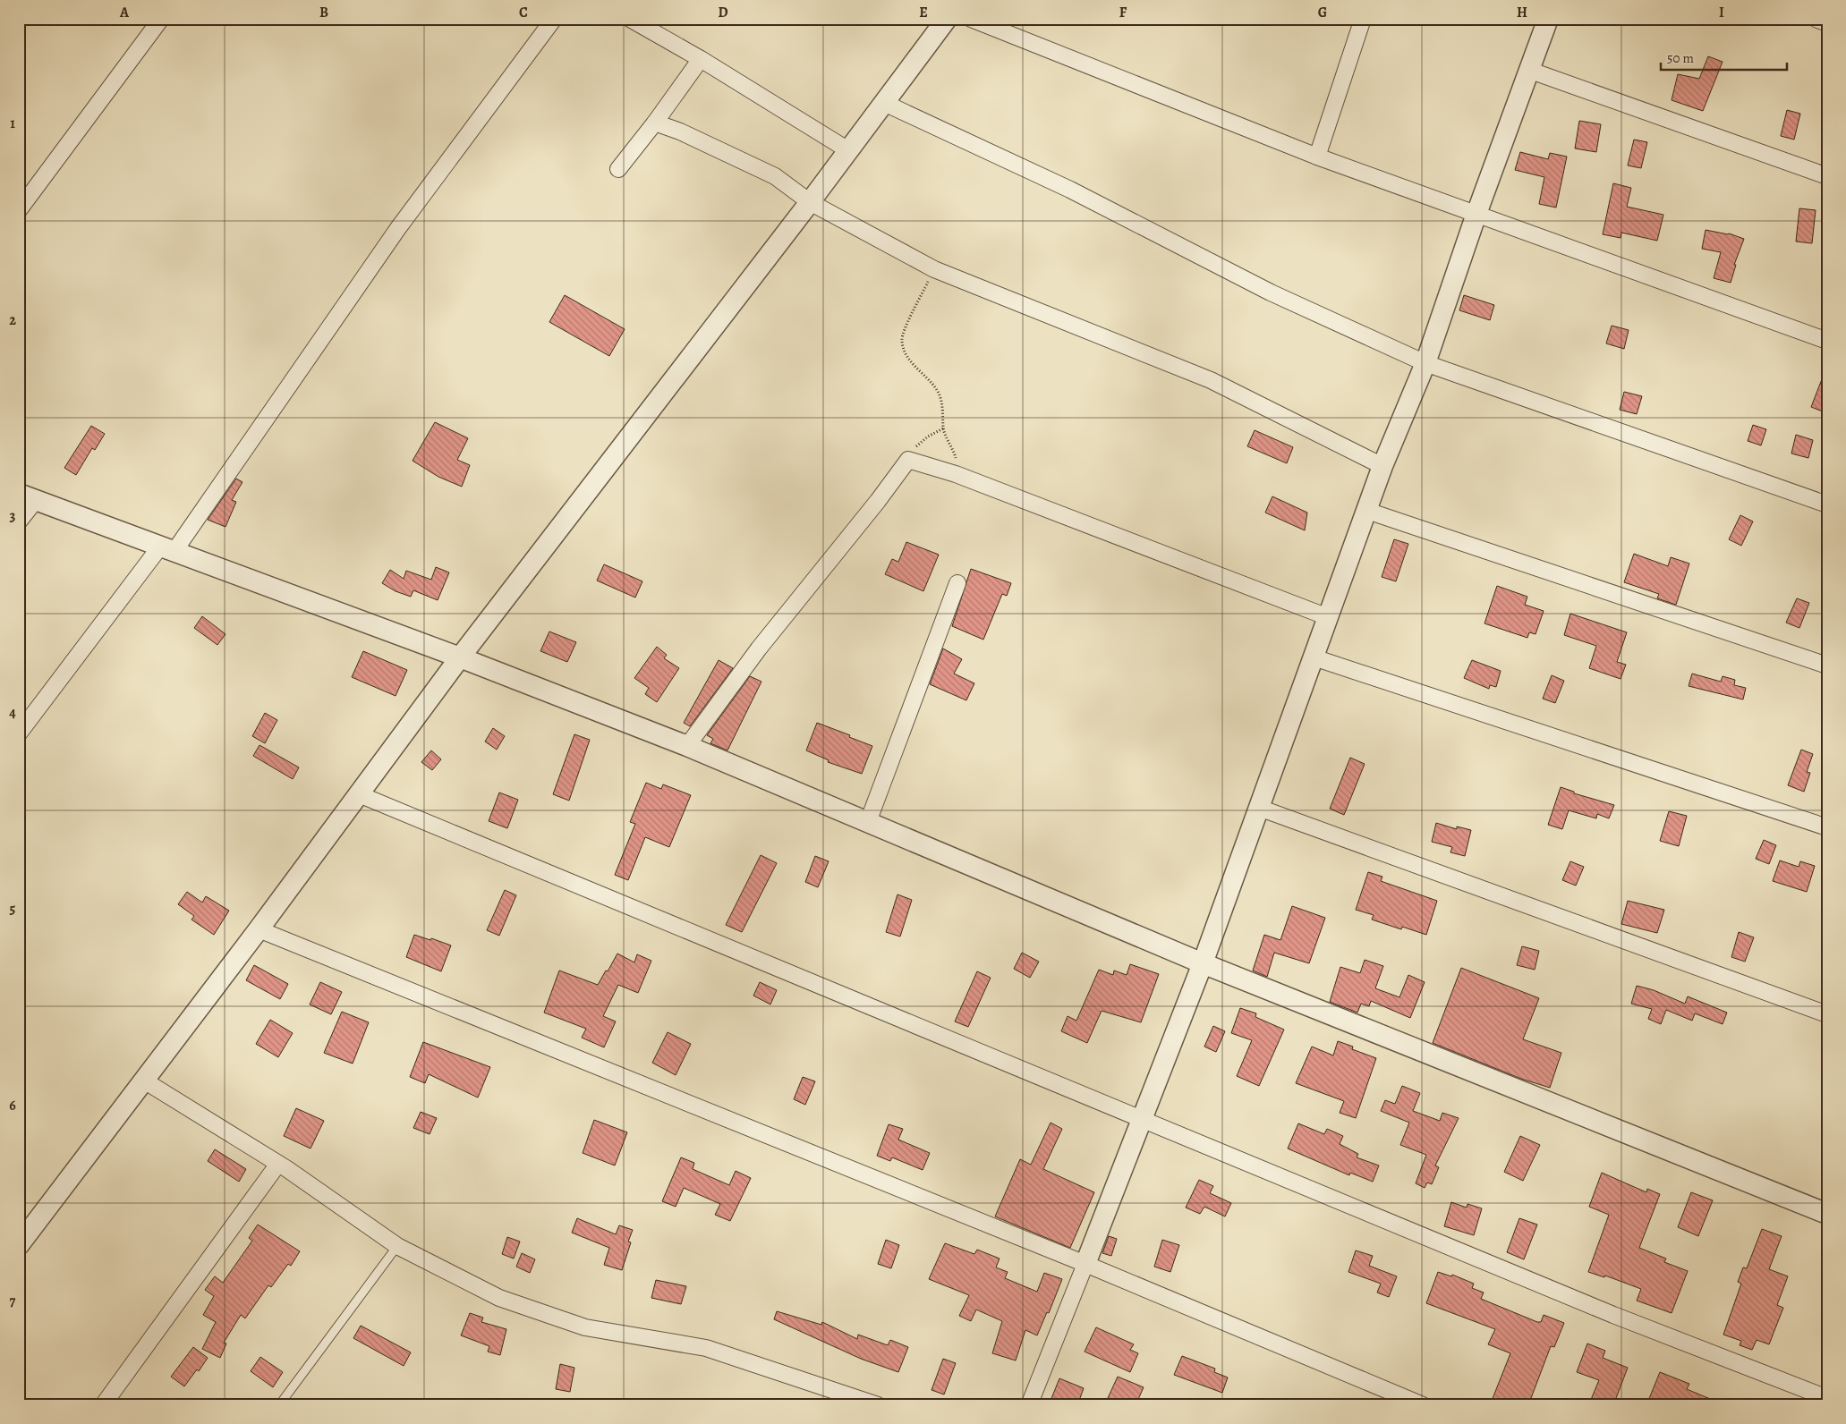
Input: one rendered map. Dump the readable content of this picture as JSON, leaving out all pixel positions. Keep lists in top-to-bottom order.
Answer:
{
  "scale_bar": "50 m",
  "grid": {
    "columns": [
      "A",
      "B",
      "C",
      "D",
      "E",
      "F",
      "G",
      "H",
      "I"
    ],
    "rows": [
      "1",
      "2",
      "3",
      "4",
      "5",
      "6",
      "7"
    ]
  }
}
